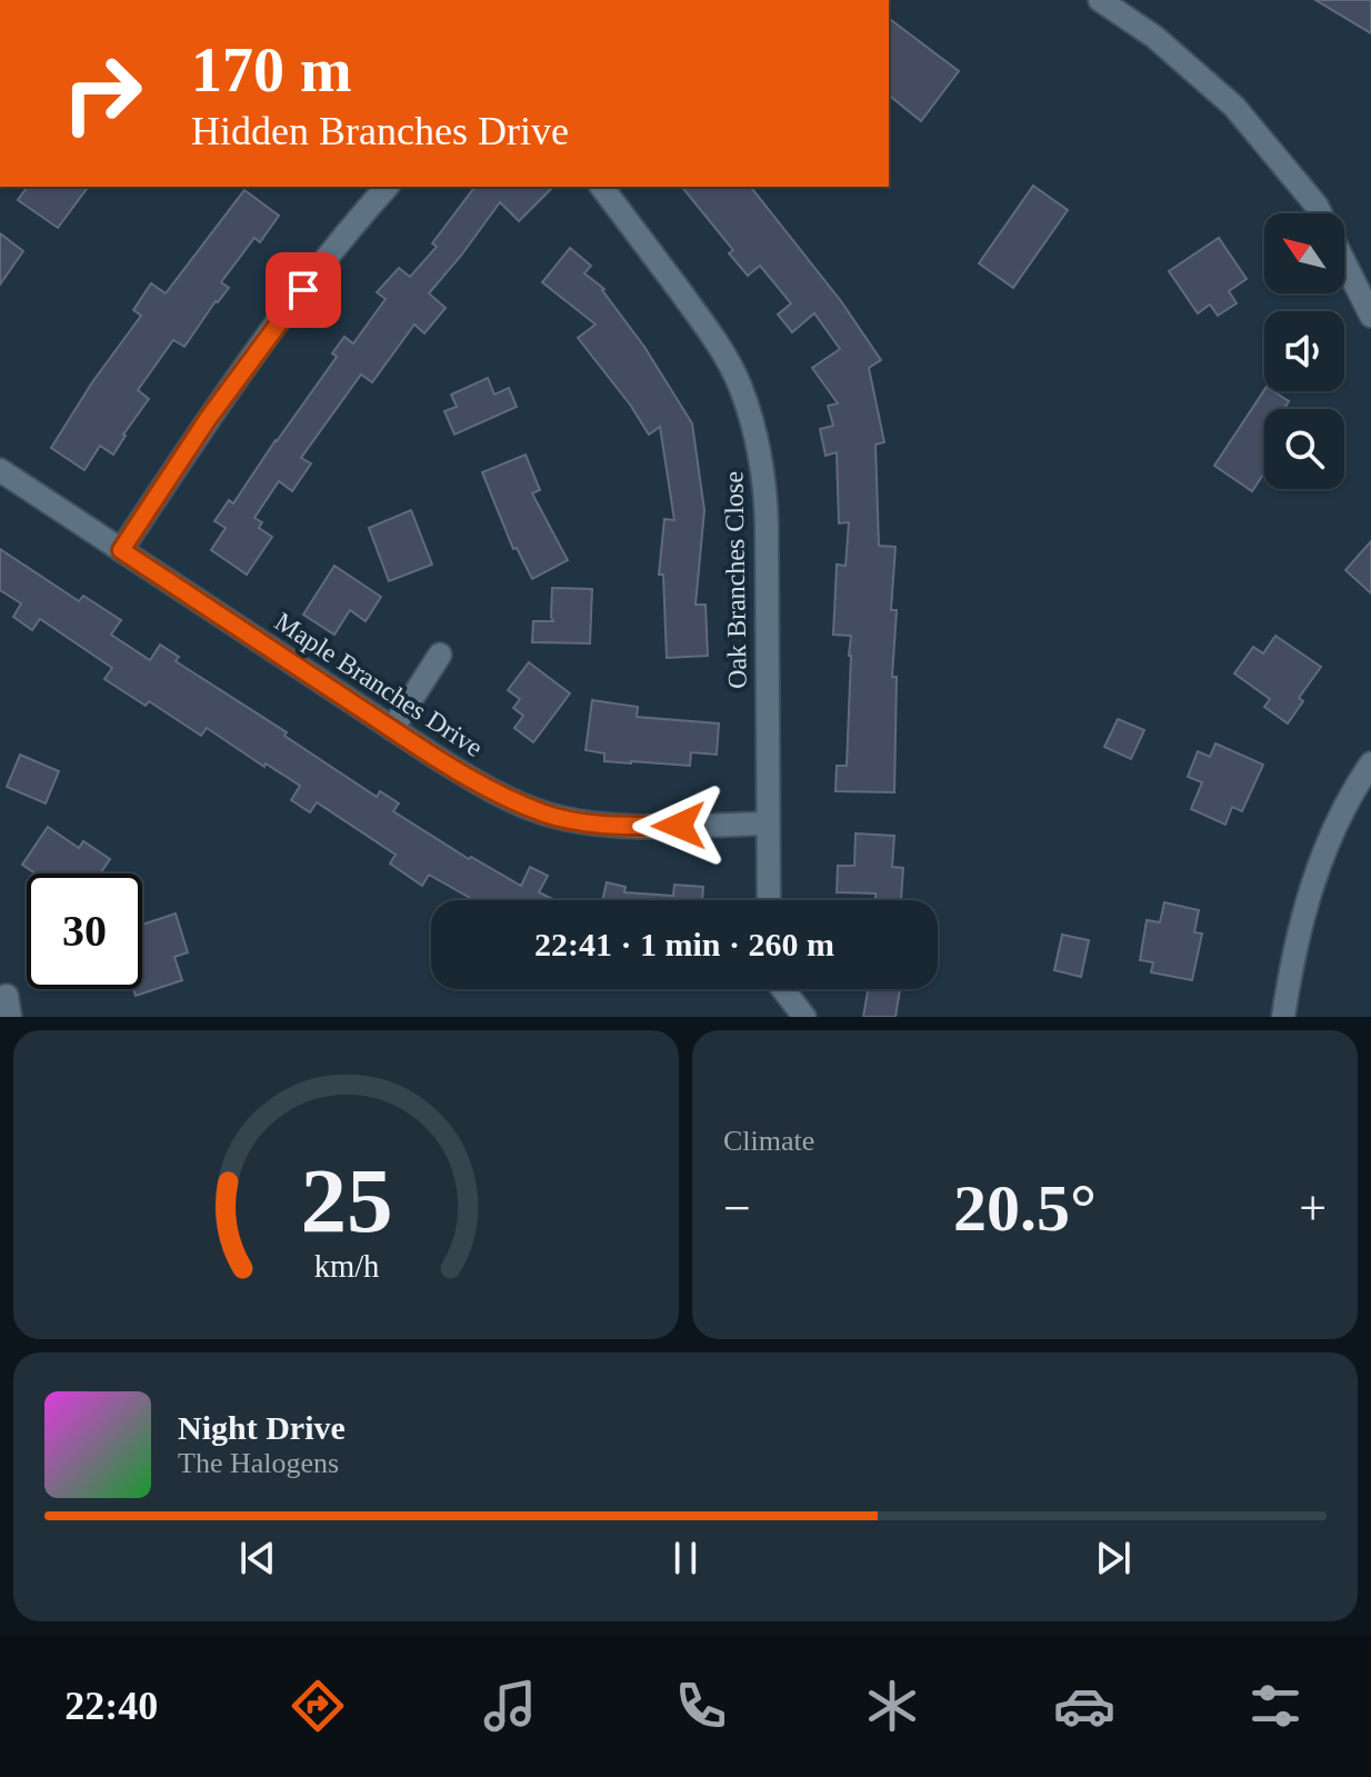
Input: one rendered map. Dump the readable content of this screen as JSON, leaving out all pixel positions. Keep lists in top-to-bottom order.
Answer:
{
  "streets": {
    "street": ["Oak Branches Close", "Maple Branches Drive"]
  },
  "crossings": [
    ["Oak Branches Close", "Maple Branches Drive"]
  ],
  "north": "top left",
  "page": {
    "turn": ["170 m", "Hidden Branches Drive"],
    "limit": "30",
    "trip": "22:41 · 1 min · 260 m",
    "tile": "Climate",
    "heat": ["−", "20.5°", "+"],
    "song": ["Night Drive", "The Halogens"],
    "tabs": "22:40",
    "gauge": ["25", "km/h"]
  }
}
